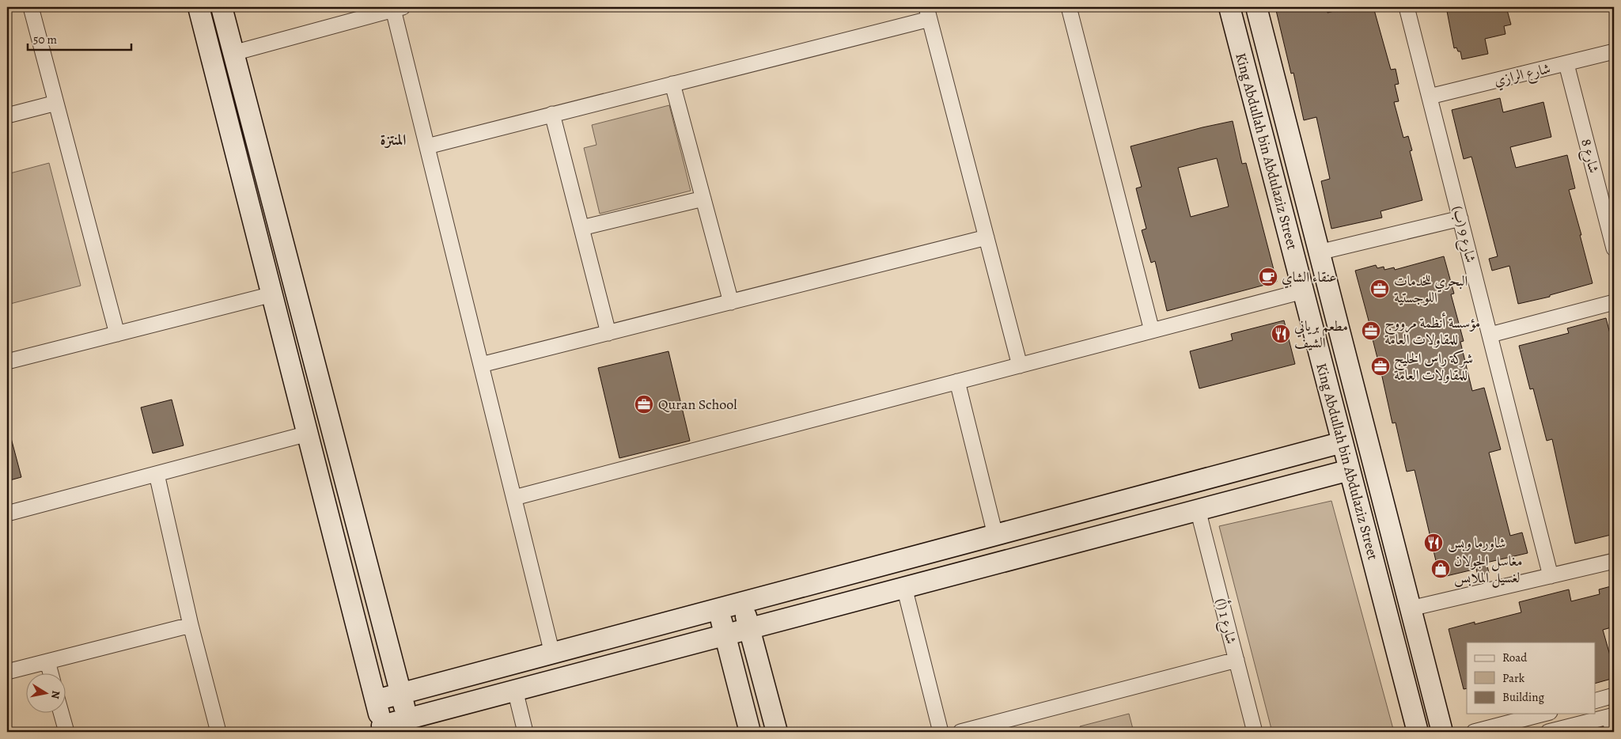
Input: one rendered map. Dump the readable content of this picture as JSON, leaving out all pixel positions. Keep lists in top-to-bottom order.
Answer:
{
  "streets": {
    "main road": ["King Abdullah bin Abdulaziz Street"],
    "street": [
      "شارع الرازي",
      "شارع 8",
      "شارع 9 (ب)",
      "شارع 1 (أ)"
    ]
  },
  "crossings": [
    ["شارع الرازي", "شارع 8"],
    ["شارع الرازي", "شارع 9 (ب)"]
  ],
  "districts": ["المنتزة"],
  "places": {
    "cafe": ["عنقاء الشاي"],
    "office": [
      "البحري للخدمات اللوجستية",
      "مؤسسة أنظمة مرووج للمقاولات العامة",
      "شركة راس الخليج للمقاولات العامة",
      "Quran School"
    ],
    "restaurant": ["مطعم برياني الشيف", "شاورما وبس"],
    "shop": ["مغاسل الجولان لغسيل الملابس"]
  },
  "legend": ["Road", "Park", "Building"],
  "scale_bar": "50 m",
  "north": "right"
}
